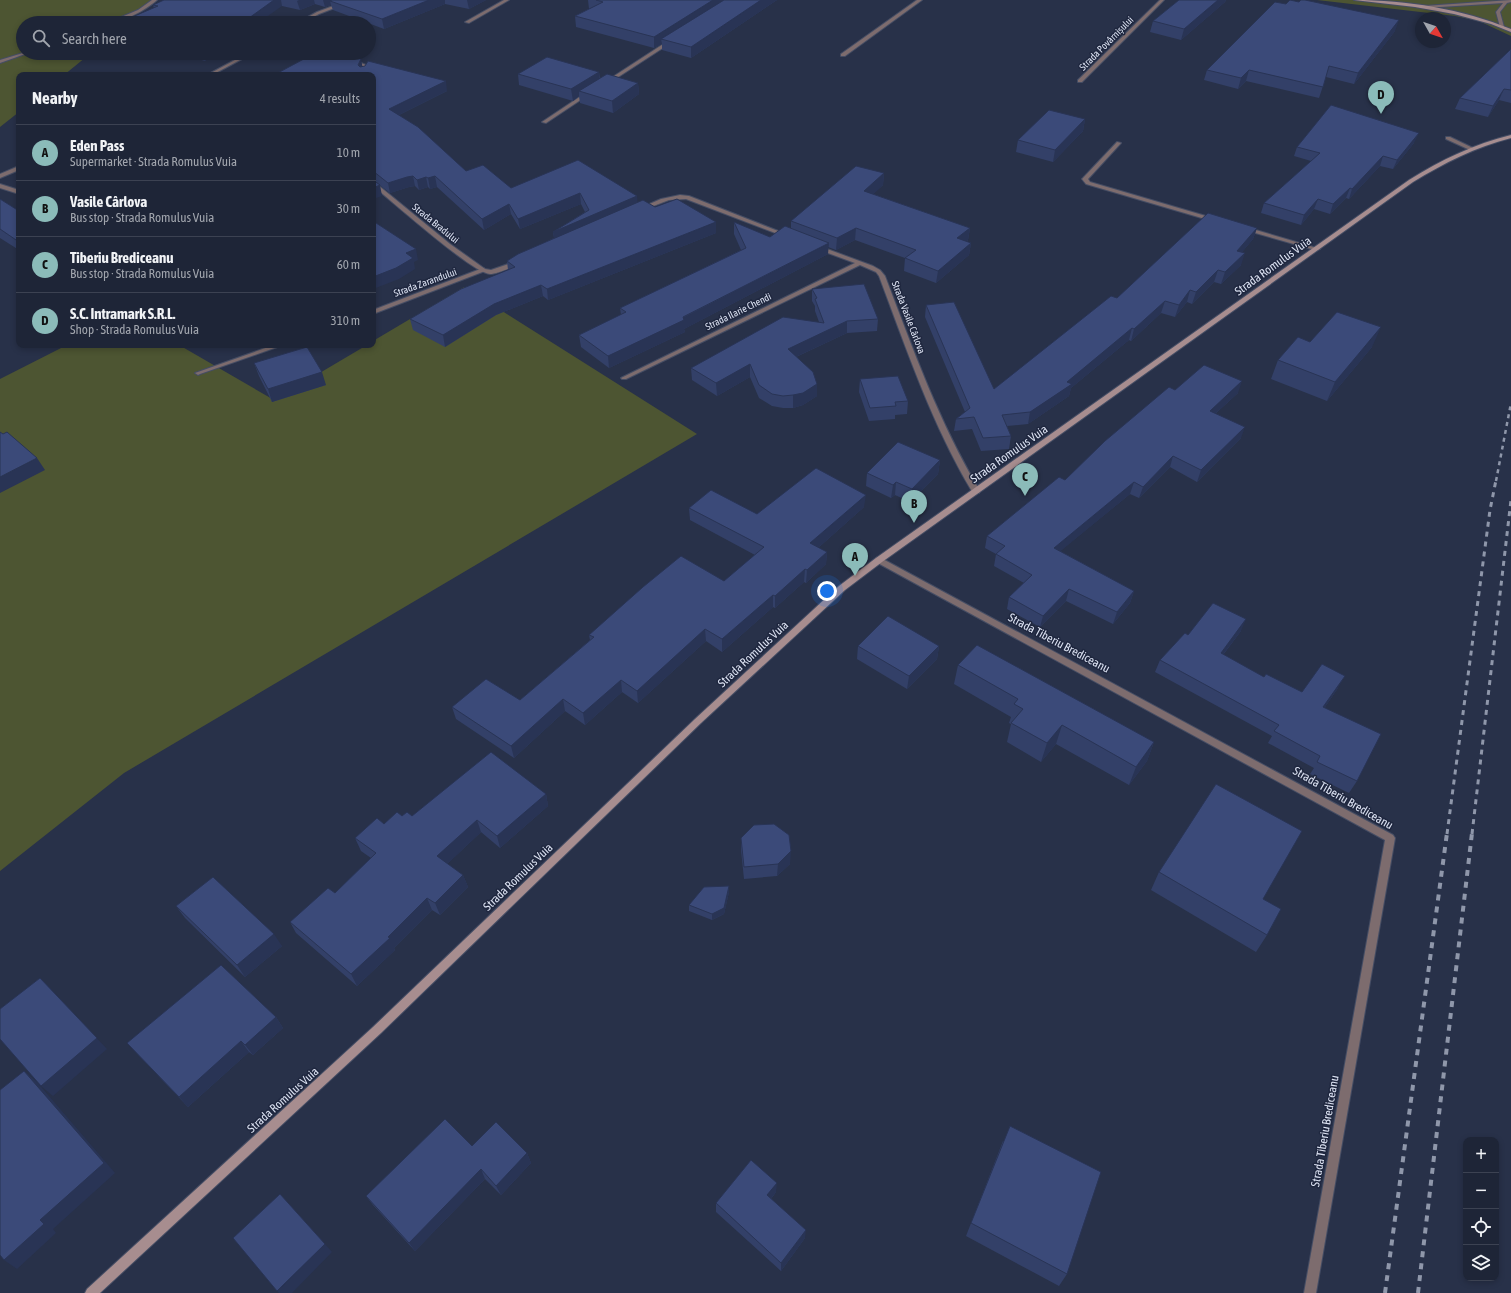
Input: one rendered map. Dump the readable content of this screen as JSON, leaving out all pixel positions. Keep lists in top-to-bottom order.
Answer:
{
  "streets": {
    "street": [
      "Strada Povârnișului",
      "Strada Bradului",
      "Strada Romulus Vuia",
      "Strada Zarandului",
      "Strada Ilarie Chendi",
      "Strada Vasile Cârlova",
      "Strada Tiberiu Brediceanu"
    ]
  },
  "crossings": [
    ["Strada Bradului", "Strada Zarandului"],
    ["Strada Romulus Vuia", "Strada Vasile Cârlova"],
    ["Strada Romulus Vuia", "Strada Tiberiu Brediceanu"],
    ["Strada Ilarie Chendi", "Strada Vasile Cârlova"]
  ],
  "north": "bottom right",
  "page": {
    "search": "Search here",
    "heading": ["Nearby", "4 results"],
    "pins": [
      "D",
      "C",
      "B",
      "A"
    ],
    "list": [
      {
        "mark": "A",
        "name": "Eden Pass",
        "note": "Supermarket · Strada Romulus Vuia",
        "value": "10 m"
      },
      {
        "mark": "B",
        "name": "Vasile Cârlova",
        "note": "Bus stop · Strada Romulus Vuia",
        "value": "30 m"
      },
      {
        "mark": "C",
        "name": "Tiberiu Brediceanu",
        "note": "Bus stop · Strada Romulus Vuia",
        "value": "60 m"
      },
      {
        "mark": "D",
        "name": "S.C. Intramark S.R.L.",
        "note": "Shop · Strada Romulus Vuia",
        "value": "310 m"
      }
    ],
    "map_buttons": ["+", "−"]
  }
}
